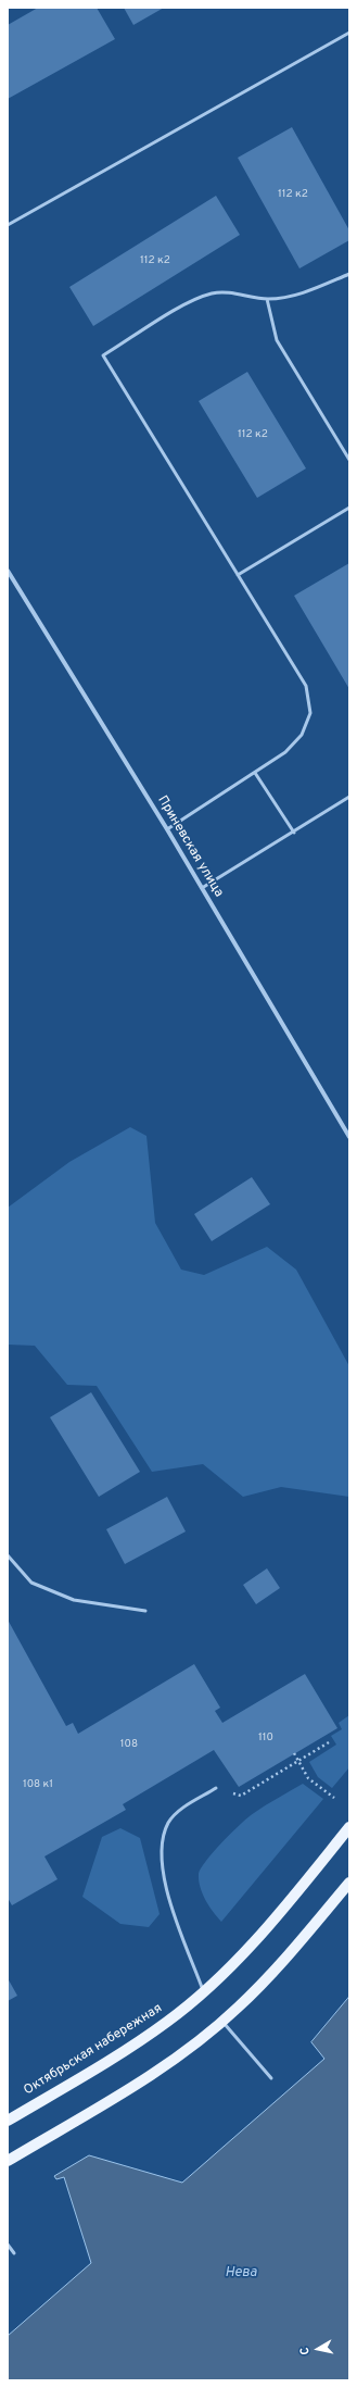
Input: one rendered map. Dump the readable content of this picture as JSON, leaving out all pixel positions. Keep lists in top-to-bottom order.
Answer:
{
  "streets": {
    "main road": ["Октябрьская набережная"],
    "street": ["Приневская улица"]
  },
  "water": ["Нева"],
  "house_numbers": [
    "112 к2",
    "112 к2",
    "112 к2",
    "110",
    "108",
    "108 к1"
  ],
  "north": "left"
}
